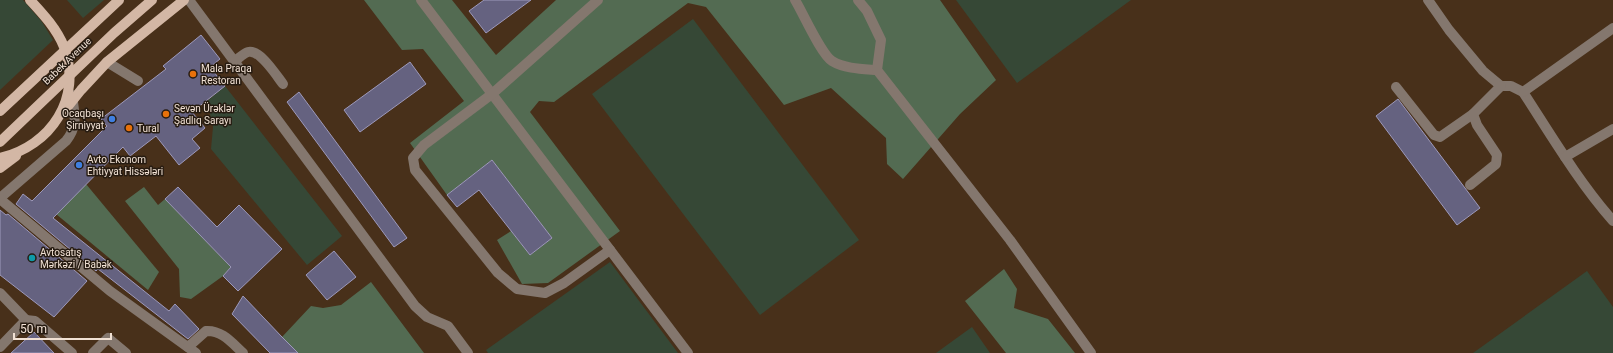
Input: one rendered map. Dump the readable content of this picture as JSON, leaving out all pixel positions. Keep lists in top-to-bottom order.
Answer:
{
  "streets": {
    "main road": ["Babek Avenue"]
  },
  "places": [
    "Mala Praqa Restoran",
    "Sevən Ürəklər Şadlıq Sarayı",
    "Ocaqbaşı Şirniyyat",
    "Tural",
    "Avto Ekonom Ehtiyyat Hissələri",
    "Avtosatış Mərkəzi / Babək"
  ],
  "scale_bar": "50 m"
}
